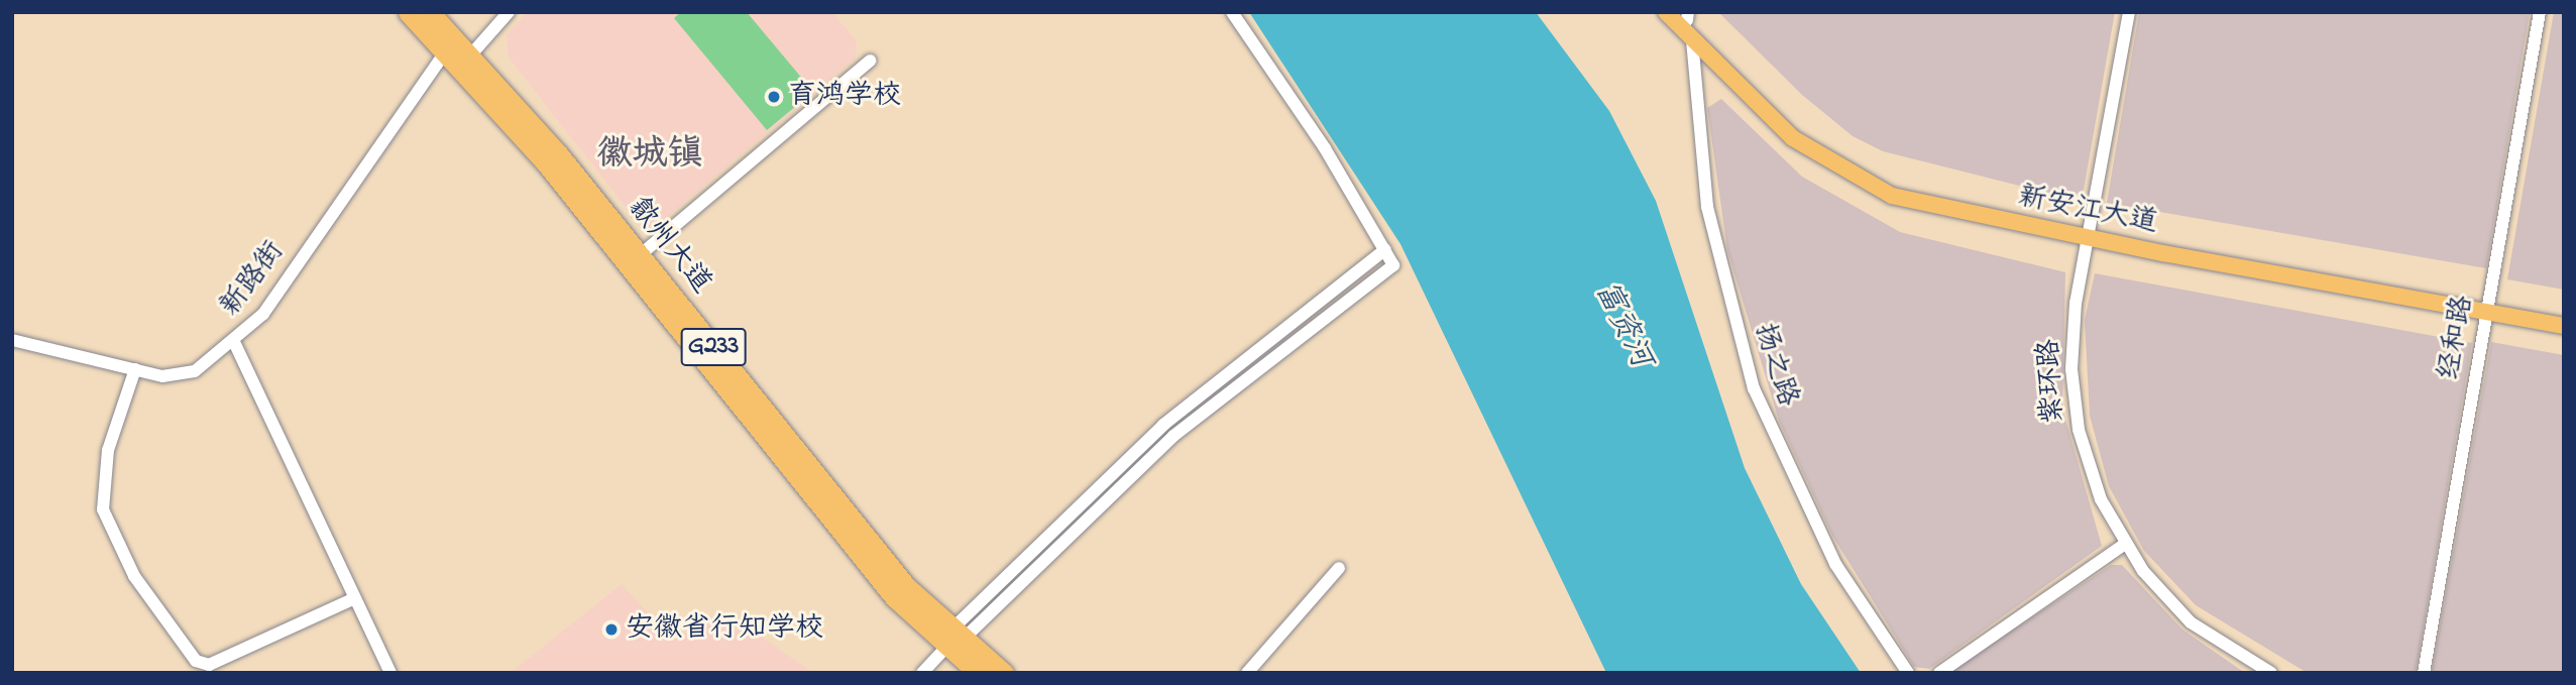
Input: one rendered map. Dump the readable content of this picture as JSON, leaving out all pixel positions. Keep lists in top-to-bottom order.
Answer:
{
  "streets": {
    "highway": ["歙州大道", "G233"],
    "main road": ["新安江大道"],
    "street": [
      "新路街",
      "经和路",
      "扬之路",
      "紫环路"
    ]
  },
  "crossings": [
    ["新安江大道", "经和路"],
    ["新安江大道", "扬之路"],
    ["新安江大道", "紫环路"],
    ["歙州大道", "新路街"]
  ],
  "districts": ["徽城镇"],
  "water": ["富资河"],
  "places": ["育鸿学校", "安徽省行知学校"]
}
